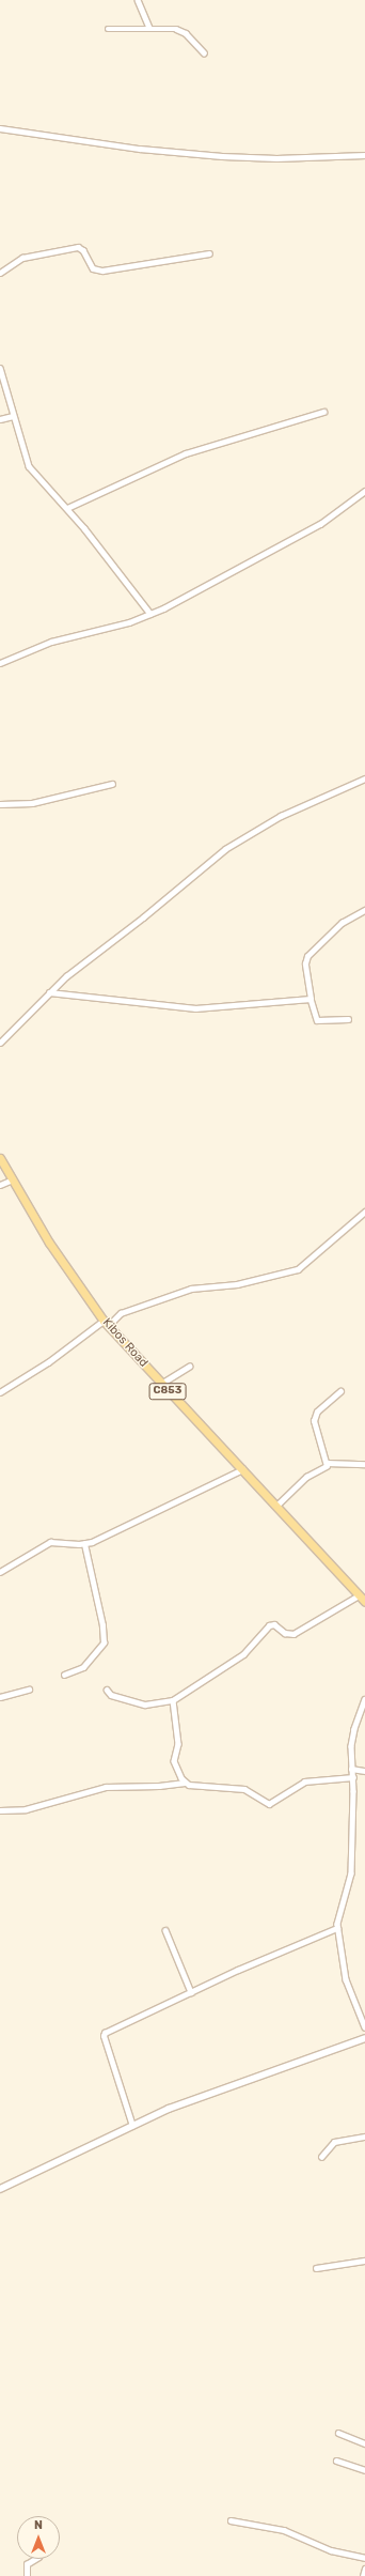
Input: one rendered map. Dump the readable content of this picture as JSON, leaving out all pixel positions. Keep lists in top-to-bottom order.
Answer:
{
  "streets": {
    "main road": ["Kibos Road", "C853"]
  },
  "north": "top"
}
